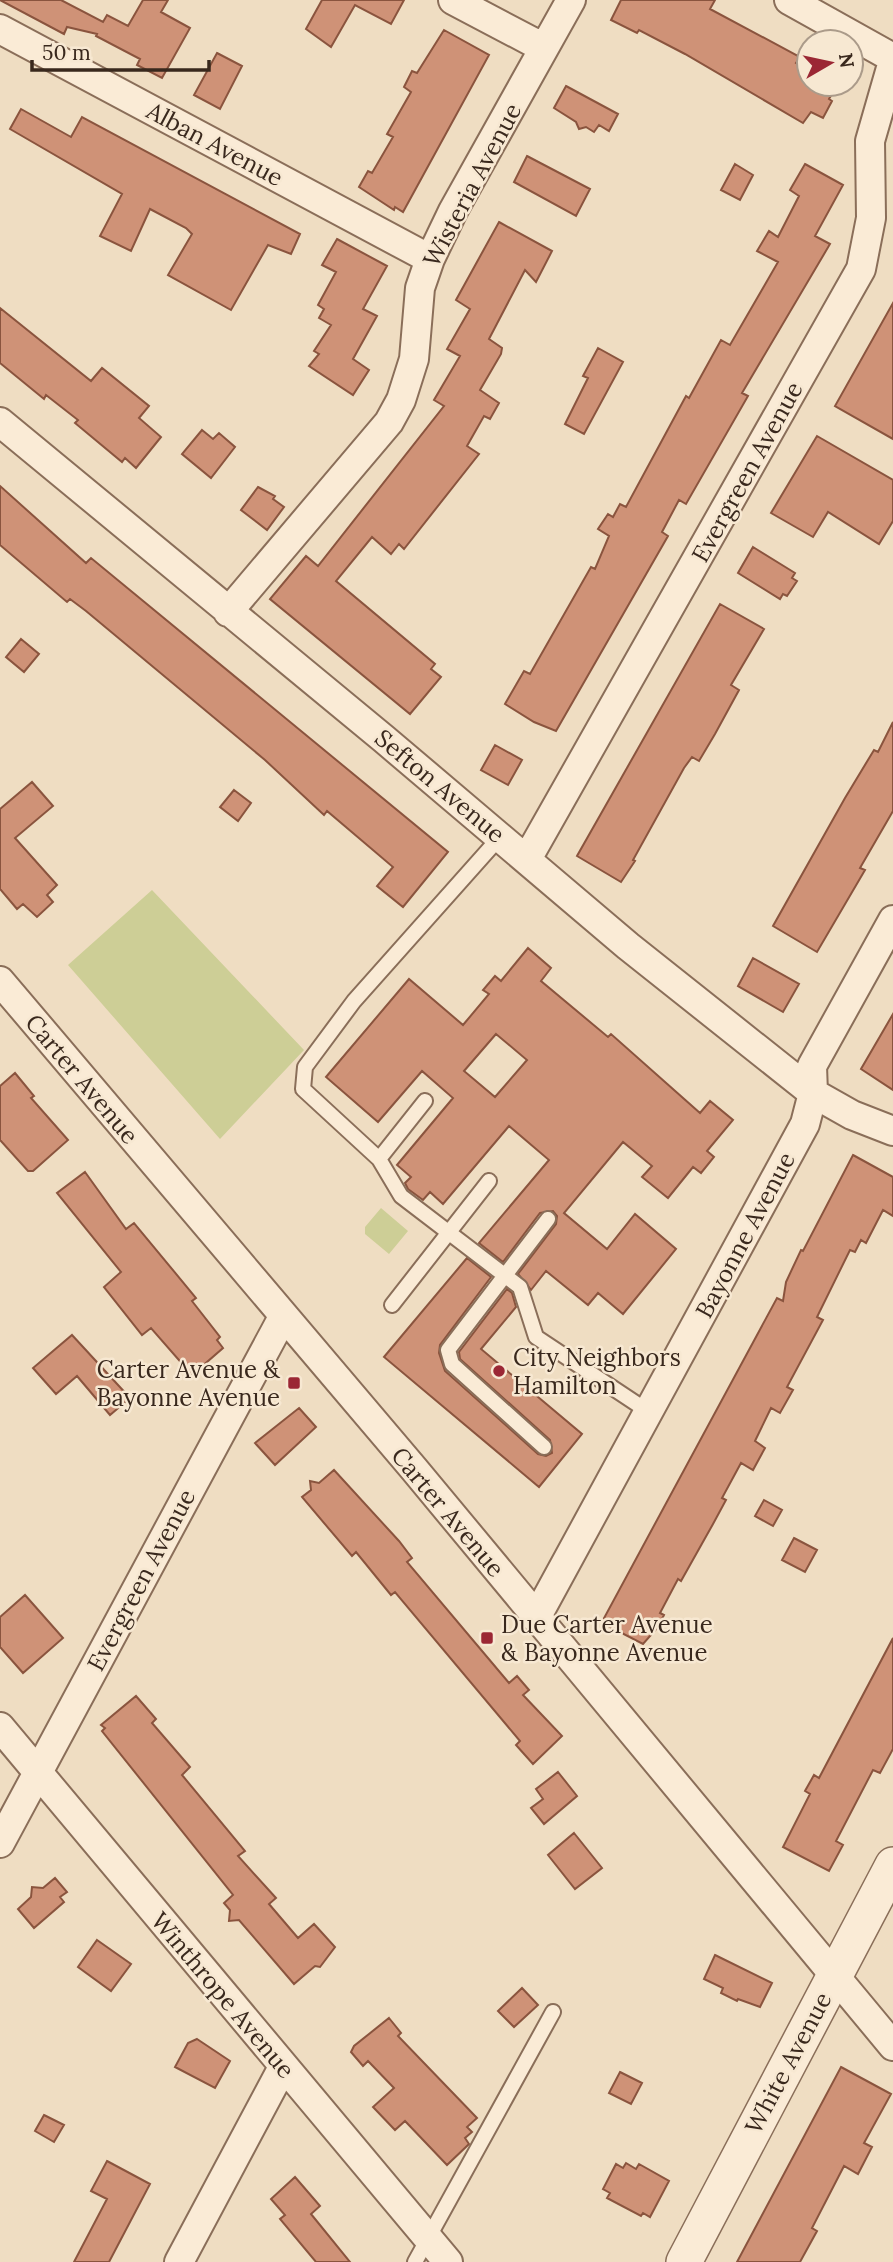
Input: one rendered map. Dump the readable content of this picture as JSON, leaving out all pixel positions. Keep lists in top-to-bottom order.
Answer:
{
  "streets": {
    "street": [
      "Alban Avenue",
      "Wisteria Avenue",
      "Evergreen Avenue",
      "Sefton Avenue",
      "Carter Avenue",
      "Bayonne Avenue",
      "Winthrope Avenue",
      "White Avenue"
    ]
  },
  "crossings": [
    ["Alban Avenue", "Wisteria Avenue"],
    ["Wisteria Avenue", "Sefton Avenue"],
    ["Evergreen Avenue", "Sefton Avenue"],
    ["Evergreen Avenue", "Carter Avenue"],
    ["Evergreen Avenue", "Winthrope Avenue"],
    ["Sefton Avenue", "Bayonne Avenue"],
    ["Carter Avenue", "Bayonne Avenue"],
    ["Carter Avenue", "White Avenue"]
  ],
  "places": {
    "other": ["City Neighbors Hamilton"],
    "transit": ["Carter Avenue & Bayonne Avenue", "Due Carter Avenue & Bayonne Avenue"]
  },
  "scale_bar": "50 m",
  "north": "right"
}
